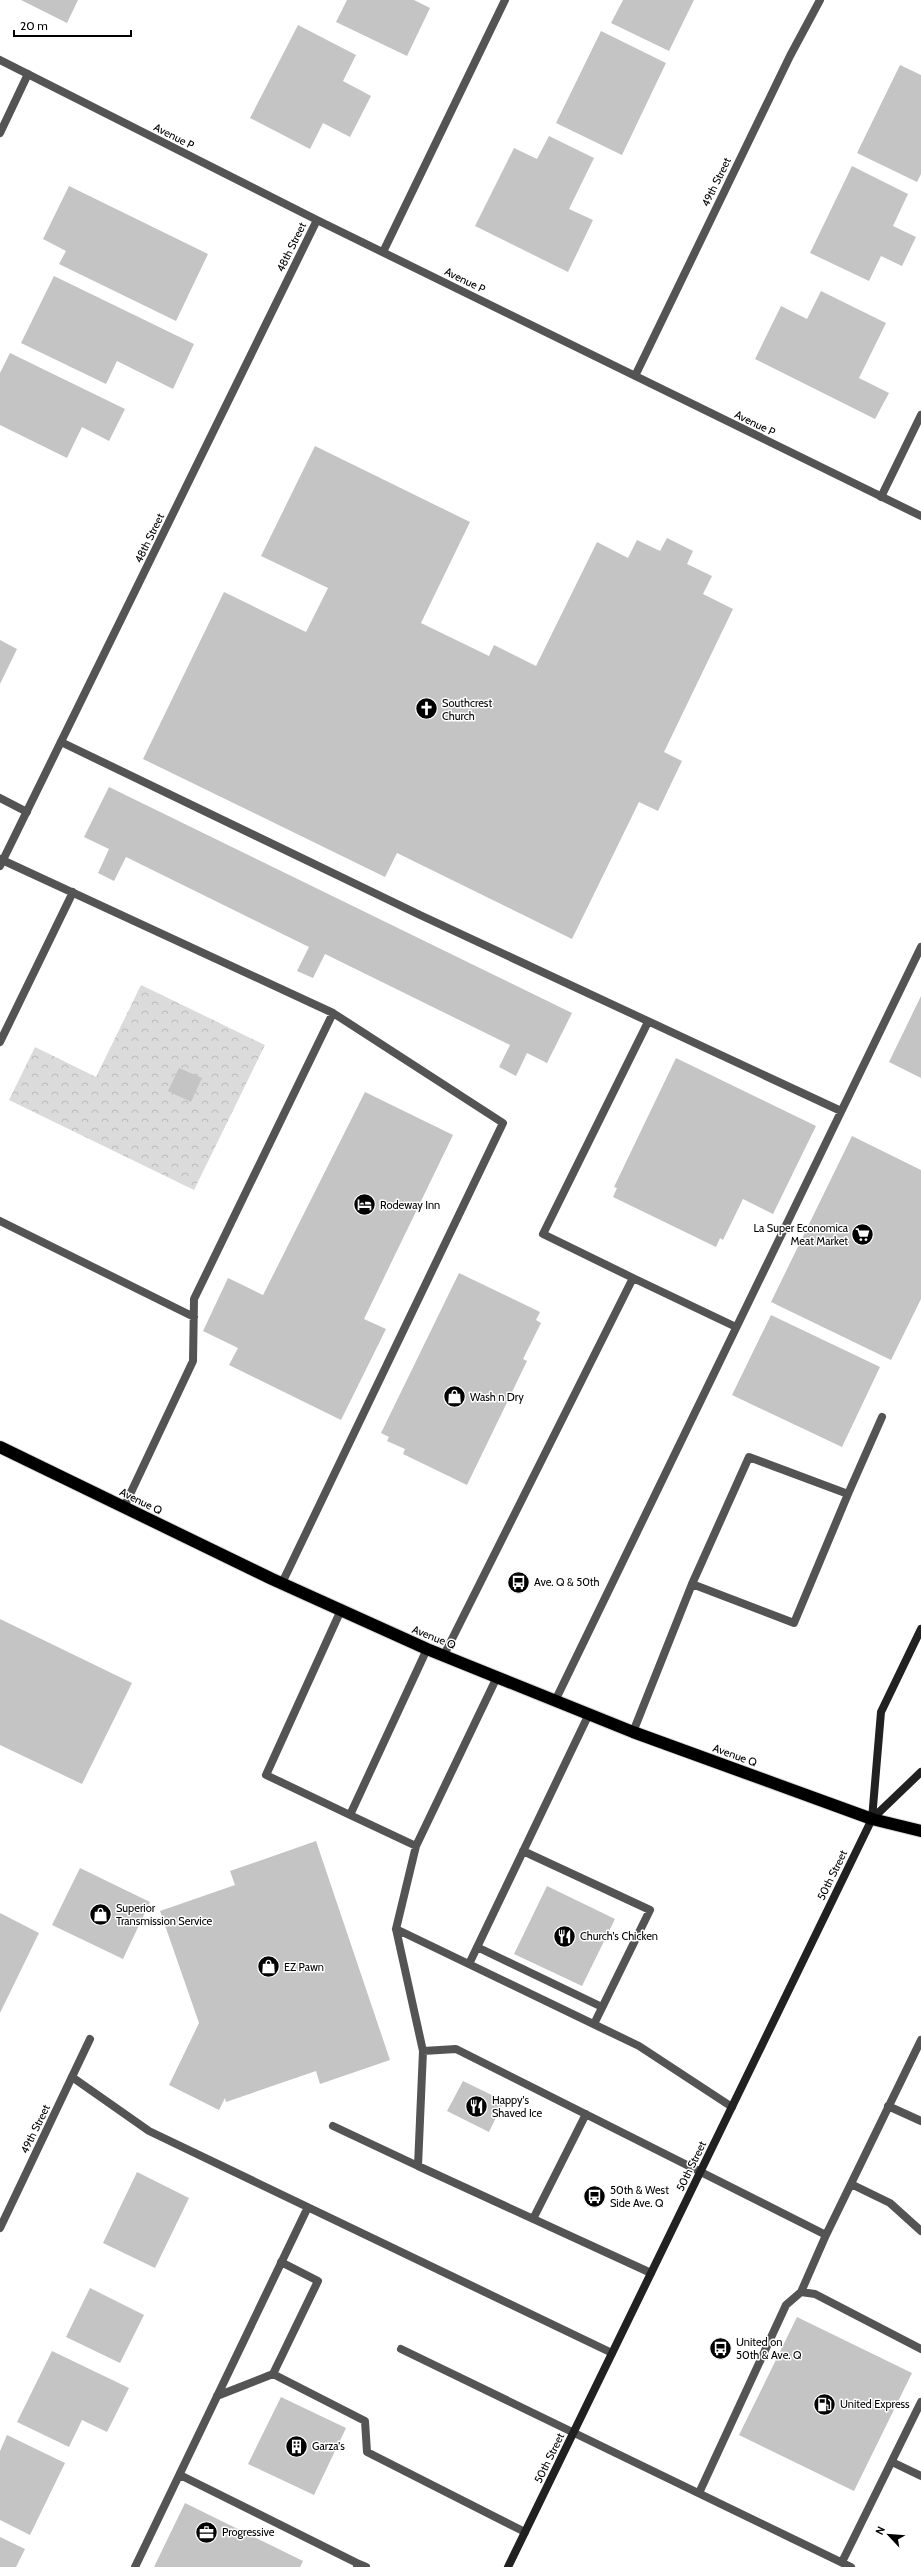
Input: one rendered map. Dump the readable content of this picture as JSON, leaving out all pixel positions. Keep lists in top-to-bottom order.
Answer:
{
  "streets": {
    "highway": ["Avenue Q"],
    "main road": ["50th Street"],
    "street": ["Avenue P", "49th Street", "48th Street"]
  },
  "crossings": [
    ["Avenue P", "49th Street"],
    ["Avenue P", "48th Street"],
    ["Avenue Q", "50th Street"]
  ],
  "places": {
    "church": ["Southcrest Church"],
    "hotel": ["Rodeway Inn"],
    "supermarket": ["La Super Economica Meat Market"],
    "shop": ["Wash n Dry", "Superior Transmission Service", "EZ Pawn"],
    "bus stop": ["Ave. Q & 50th", "50th & West Side Ave. Q", "United on 50th & Ave. Q"],
    "restaurant": ["Church's Chicken", "Happy's Shaved Ice"],
    "fuel station": ["United Express"],
    "building": ["Garza's"],
    "office": ["Progressive"]
  },
  "scale_bar": "20 m",
  "north": "top left"
}
